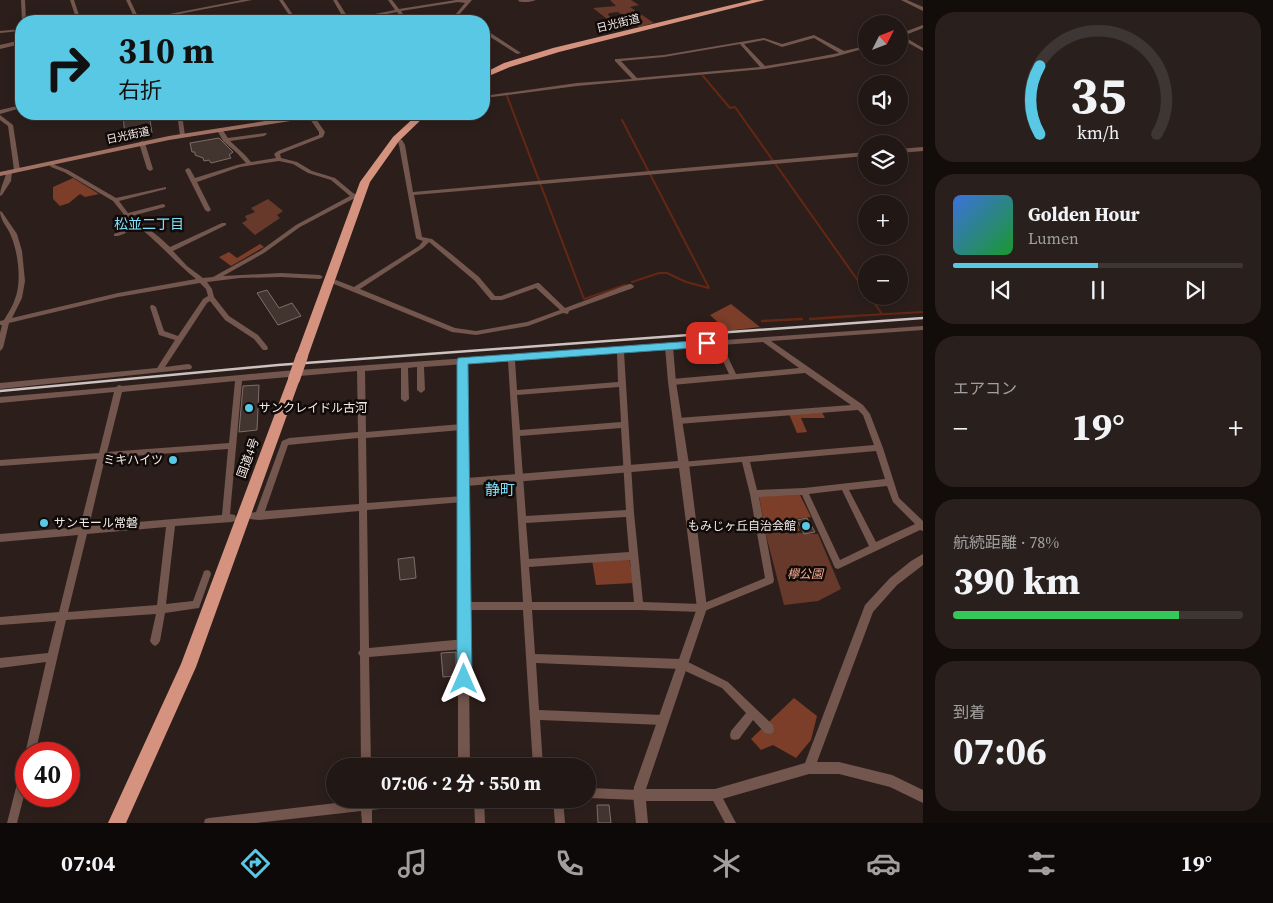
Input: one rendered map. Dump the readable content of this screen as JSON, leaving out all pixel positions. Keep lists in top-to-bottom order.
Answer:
{
  "streets": {
    "highway": ["日光街道", "国道4号"]
  },
  "districts": ["松並二丁目", "静町"],
  "parks": ["欅公園"],
  "places": [
    "サンクレイドル古河",
    "ミキハイツ",
    "サンモール常磐",
    "もみじヶ丘自治会館"
  ],
  "north": "top right",
  "page": {
    "map_buttons": ["+", "−"],
    "turn": ["310 m", "右折"],
    "song": ["Golden Hour", "Lumen"],
    "tile": [
      "エアコン",
      ["航続距離 · 78%", "390 km"],
      ["到着", "07:06"]
    ],
    "heat": ["−", "19°", "+"],
    "limit": "40",
    "trip": "07:06 · 2 分 · 550 m",
    "tabs": ["07:04", "19°"],
    "gauge": ["35", "km/h"]
  }
}
